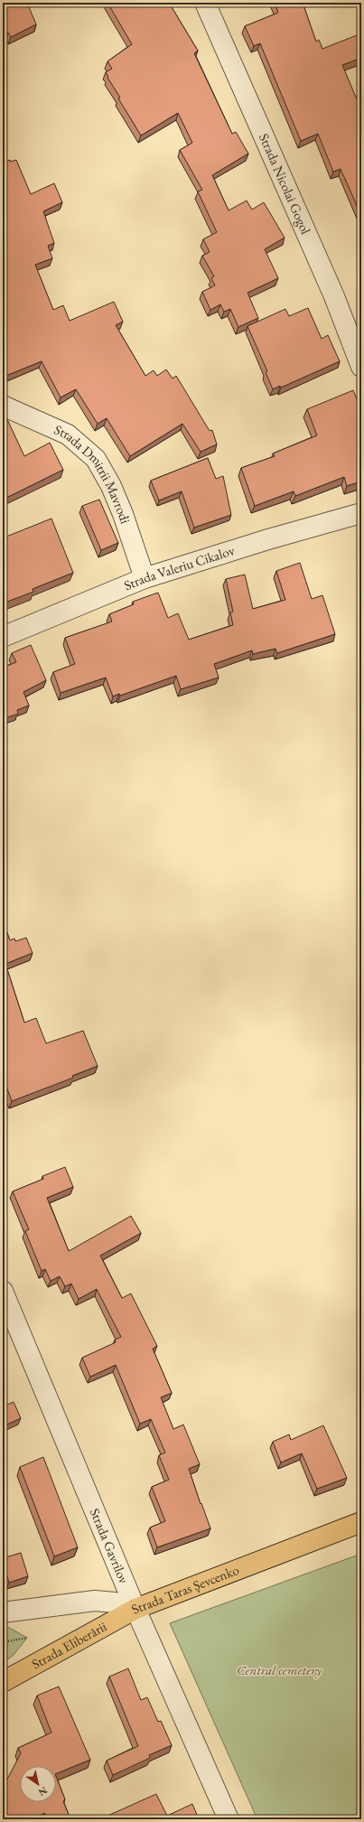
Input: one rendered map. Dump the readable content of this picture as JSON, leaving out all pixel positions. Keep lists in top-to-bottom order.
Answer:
{
  "streets": {
    "main road": ["Strada Taras Șevcenko", "Strada Eliberării"],
    "street": [
      "Strada Nicolai Gogol",
      "Strada Dmitrii Mavrodi",
      "Strada Valeriu Cikalov",
      "Strada Gavrilov"
    ]
  },
  "crossings": [
    ["Strada Dmitrii Mavrodi", "Strada Valeriu Cikalov"],
    ["Strada Gavrilov", "Strada Taras Șevcenko"],
    ["Strada Gavrilov", "Strada Eliberării"],
    ["Strada Taras Șevcenko", "Strada Eliberării"]
  ],
  "parks": ["Central cemetery"],
  "north": "bottom right"
}
